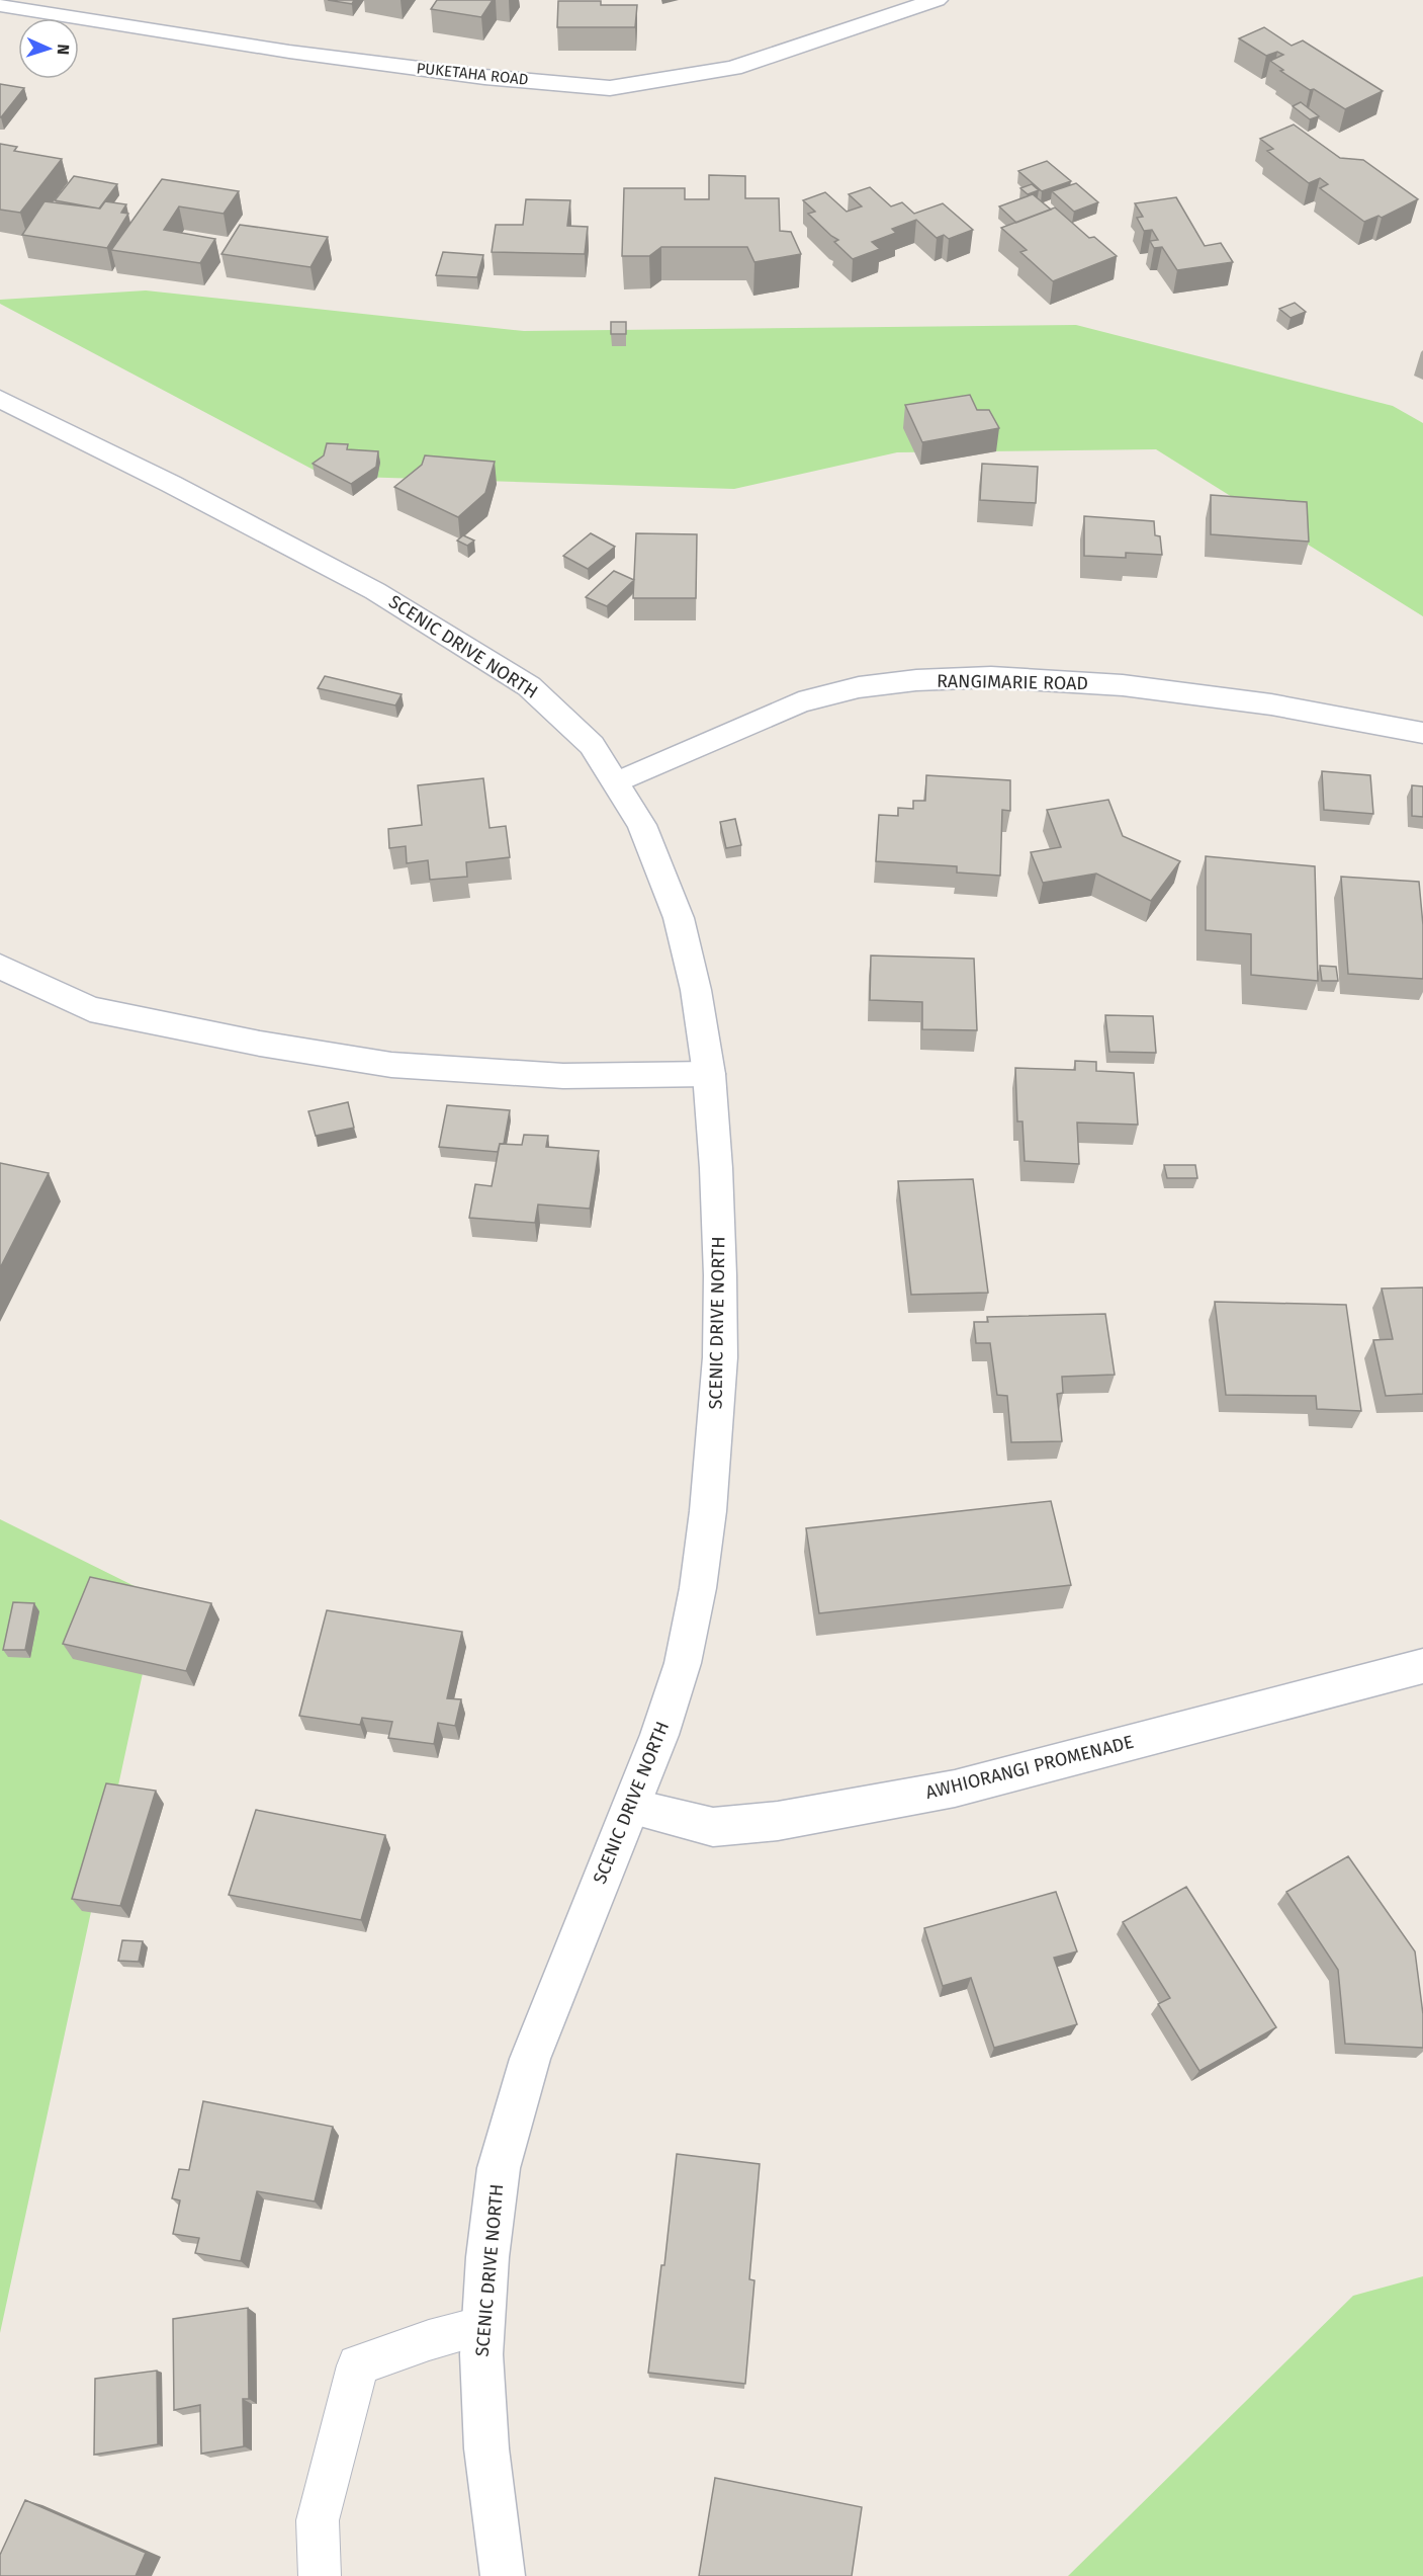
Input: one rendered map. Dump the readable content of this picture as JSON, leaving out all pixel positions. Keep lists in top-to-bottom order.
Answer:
{
  "streets": {
    "street": [
      "PUKETAHA ROAD",
      "SCENIC DRIVE NORTH",
      "RANGIMARIE ROAD",
      "AWHIORANGI PROMENADE"
    ]
  },
  "crossings": [
    ["SCENIC DRIVE NORTH", "RANGIMARIE ROAD"],
    ["SCENIC DRIVE NORTH", "AWHIORANGI PROMENADE"]
  ],
  "north": "right"
}
